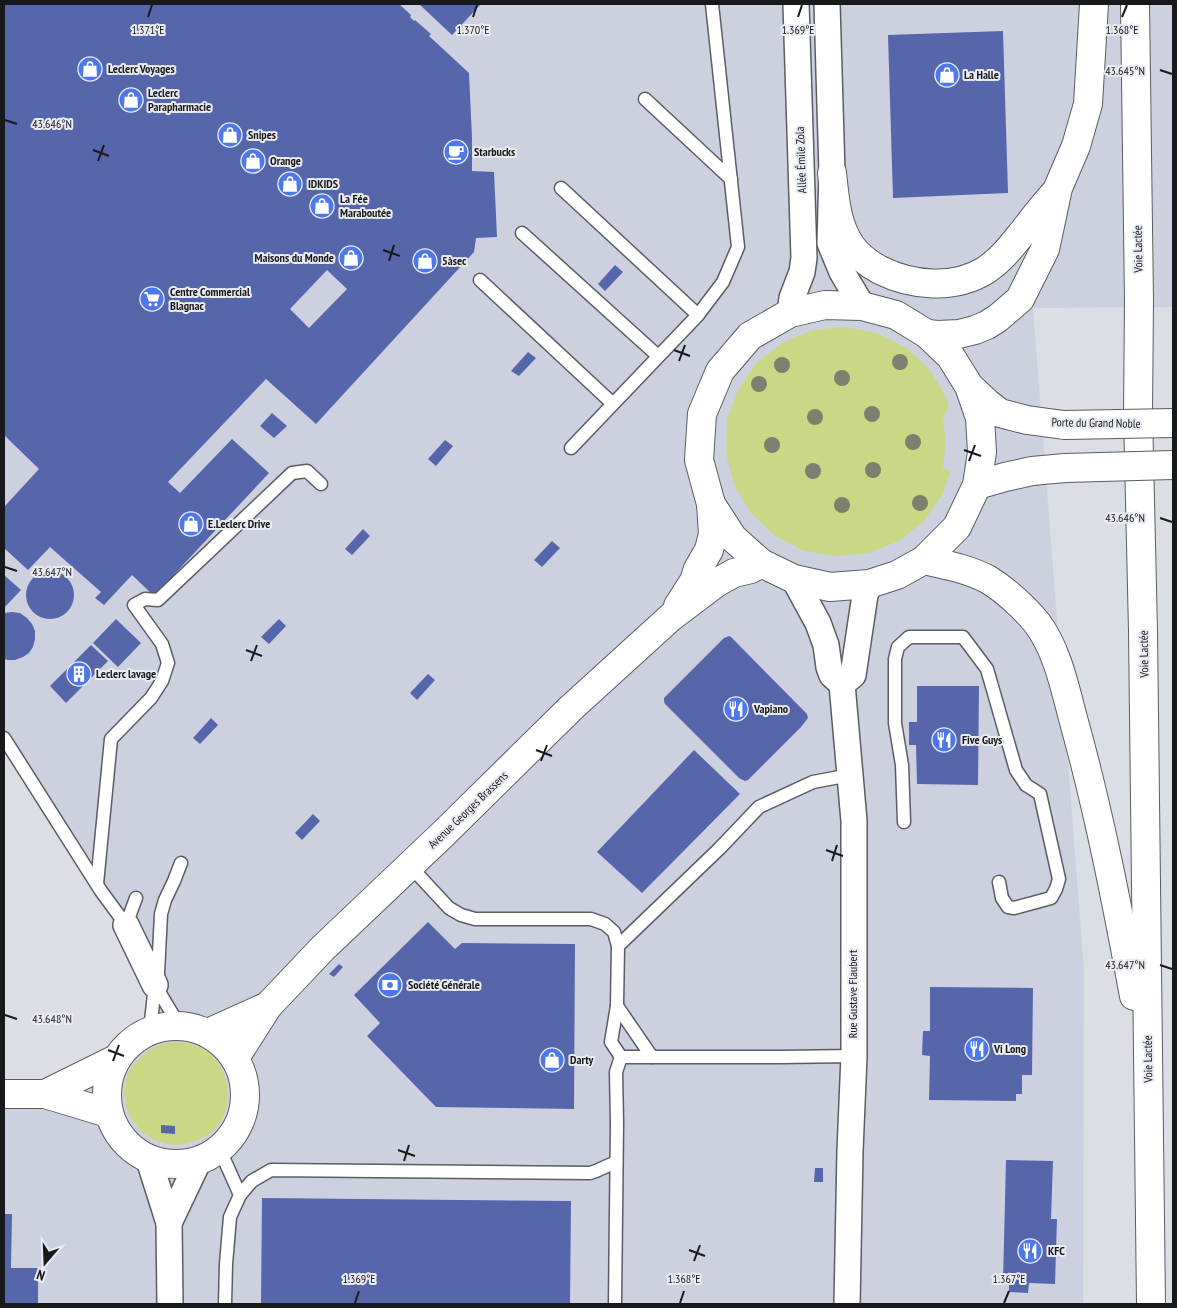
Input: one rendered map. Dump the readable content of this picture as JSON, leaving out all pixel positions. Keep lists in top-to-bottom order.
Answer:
{
  "streets": {
    "main road": ["Voie Lactée", "Porte du Grand Noble", "Avenue Georges Brassens"],
    "street": ["Allée Émile Zola", "Rue Gustave Flaubert"]
  },
  "crossings": [
    ["Allée Émile Zola", "Porte du Grand Noble"],
    ["Porte du Grand Noble", "Avenue Georges Brassens"],
    ["Porte du Grand Noble", "Rue Gustave Flaubert"]
  ],
  "places": {
    "shop": [
      "Leclerc Voyages",
      "La Halle",
      "Leclerc Parapharmacie",
      "Snipes",
      "Orange",
      "IDKIDS",
      "La Fée Maraboutée",
      "Maisons du Monde",
      "5àsec",
      "E.Leclerc Drive",
      "Darty"
    ],
    "cafe": ["Starbucks"],
    "supermarket": ["Centre Commercial Blagnac"],
    "building": ["Leclerc lavage"],
    "restaurant": [
      "Vapiano",
      "Five Guys",
      "Vi Long",
      "KFC"
    ],
    "bank": ["Société Générale"]
  },
  "north": "bottom",
  "coordinates": [
    "1.370°E",
    "1.368°E",
    "1.371°E",
    "1.369°E",
    "43.645°N",
    "43.646°N",
    "43.647°N",
    "43.648°N",
    "1.367°E"
  ]
}
